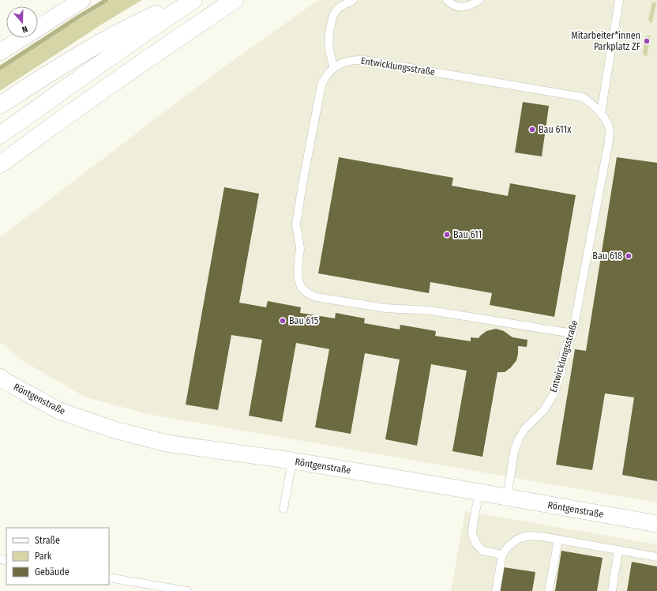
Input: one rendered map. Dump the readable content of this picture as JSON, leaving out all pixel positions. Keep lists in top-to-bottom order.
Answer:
{
  "streets": {
    "street": ["Röntgenstraße"],
    "lane": ["Entwicklungsstraße"]
  },
  "crossings": [
    ["Entwicklungsstraße", "Röntgenstraße"]
  ],
  "places": [
    "Mitarbeiter*innen Parkplatz ZF",
    "Bau 611x",
    "Bau 611",
    "Bau 618",
    "Bau 615"
  ],
  "legend": ["Straße", "Park", "Gebäude"],
  "north": "bottom"
}
